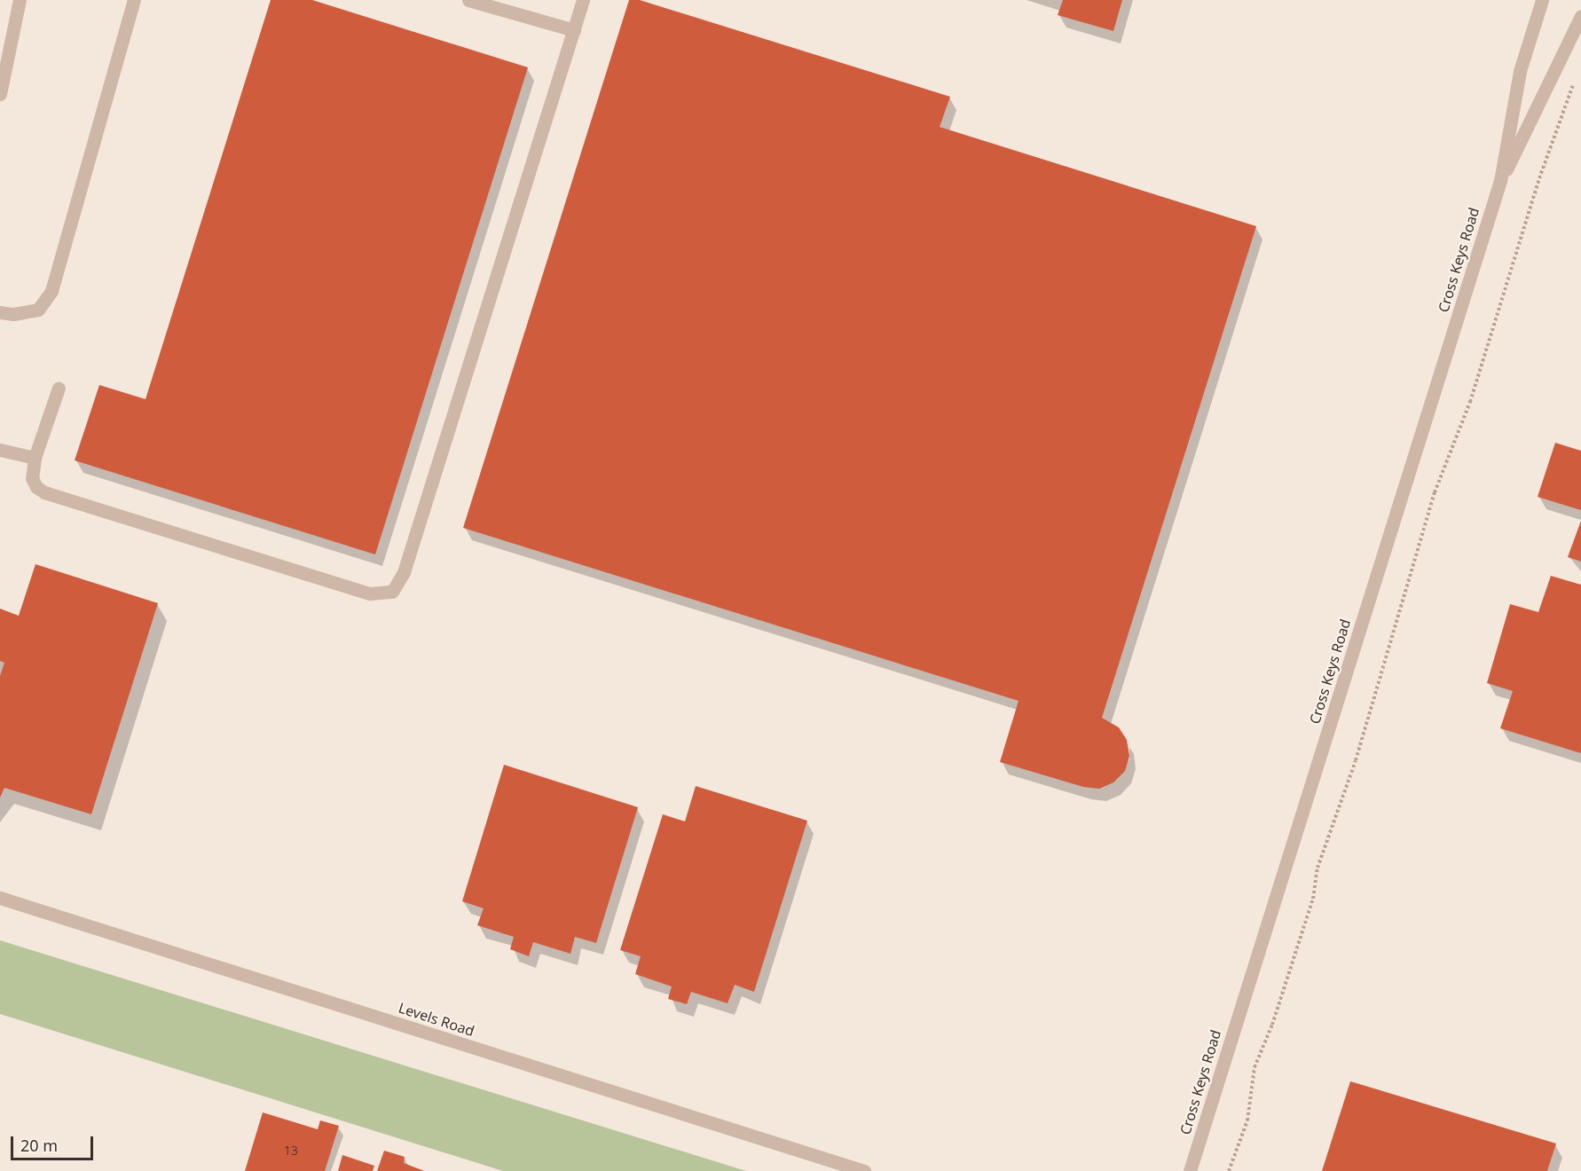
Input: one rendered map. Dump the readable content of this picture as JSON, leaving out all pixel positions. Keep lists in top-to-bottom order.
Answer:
{
  "streets": {
    "street": ["Cross Keys Road", "Levels Road"]
  },
  "house_numbers": ["13"],
  "scale_bar": "20 m"
}
